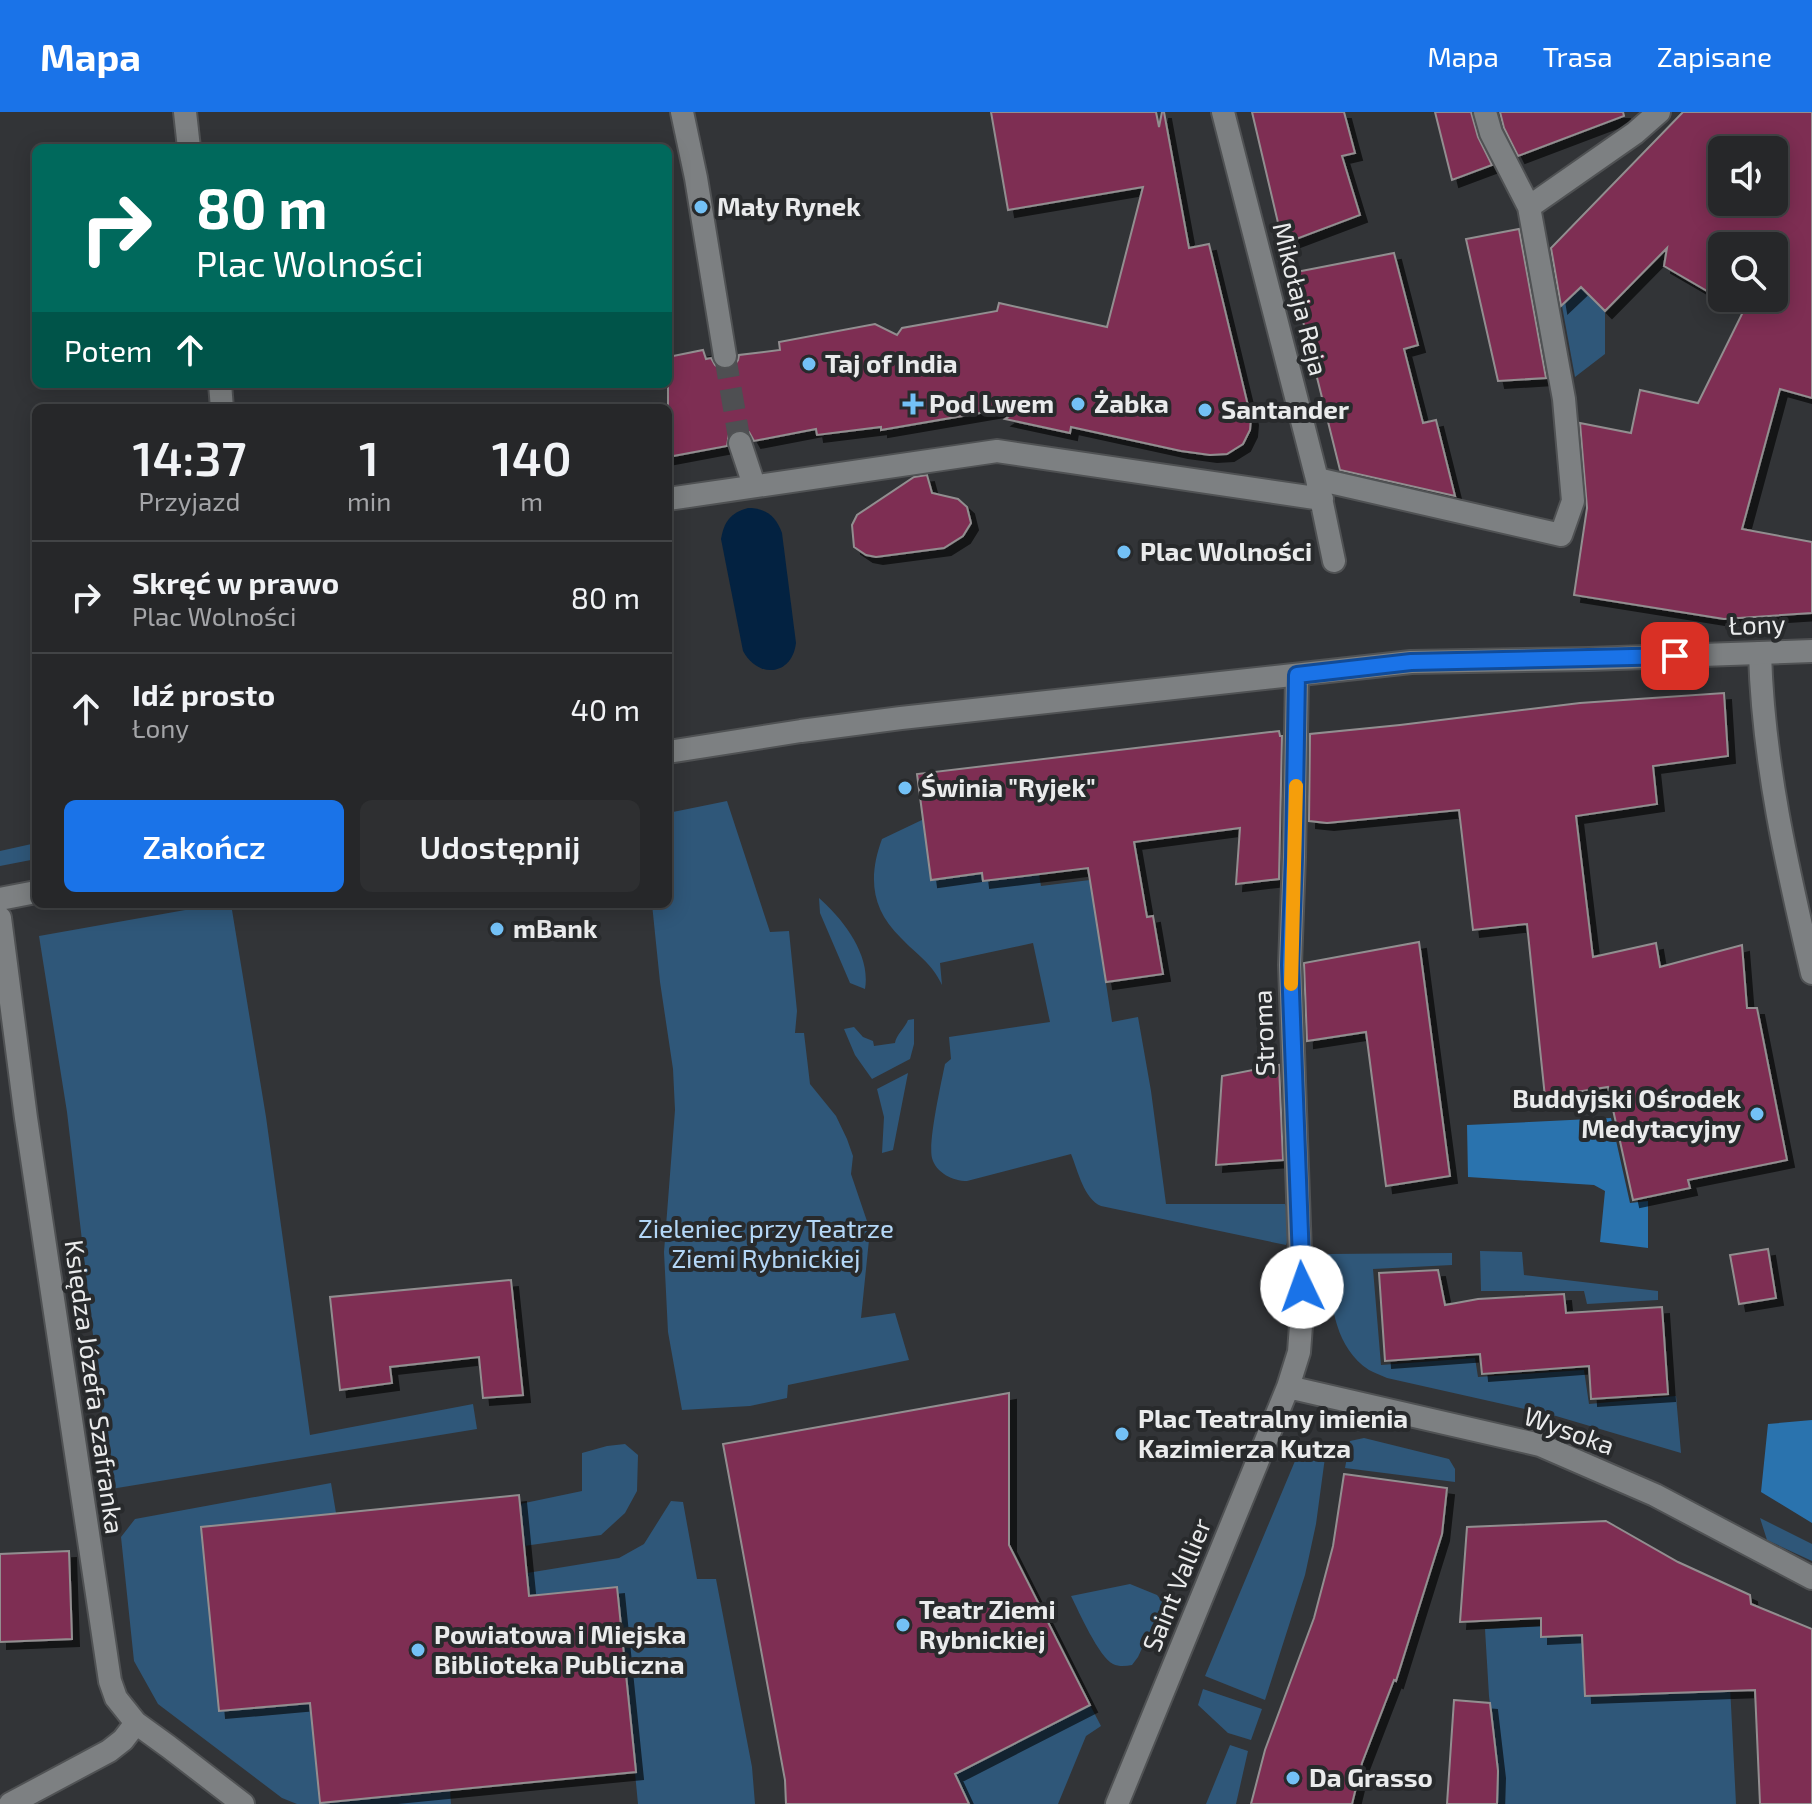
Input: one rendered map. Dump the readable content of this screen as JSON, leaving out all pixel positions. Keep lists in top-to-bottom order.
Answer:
{
  "streets": {
    "street": [
      "Mikołaja Reja",
      "Łony",
      "Stroma",
      "Księdza Józefa Szafranka",
      "Wysoka",
      "Saint Vallier"
    ]
  },
  "crossings": [
    ["Łony", "Stroma"],
    ["Stroma", "Wysoka"],
    ["Stroma", "Saint Vallier"],
    ["Wysoka", "Saint Vallier"]
  ],
  "parks": ["Zieleniec przy Teatrze Ziemi Rybnickiej"],
  "places": {
    "other": [
      "Mały Rynek",
      "Taj of India",
      "Żabka",
      "Santander",
      "Plac Wolności",
      "Świnia \"Ryjek\"",
      "mBank",
      "Buddyjski Ośrodek Medytacyjny",
      "Plac Teatralny imienia Kazimierza Kutza",
      "Teatr Ziemi Rybnickiej",
      "Powiatowa i Miejska Biblioteka Publiczna",
      "Da Grasso"
    ],
    "health": ["Pod Lwem"]
  },
  "page": {
    "header": "Mapa",
    "nav": ["Mapa", "Trasa", "Zapisane"],
    "turn": ["80 m", "Plac Wolności"],
    "then": "Potem",
    "eta": [
      "14:37",
      "Przyjazd",
      "1",
      "min",
      "140",
      "m"
    ],
    "list": [
      {
        "name": "Skręć w prawo",
        "note": "Plac Wolności",
        "value": "80 m"
      },
      {
        "name": "Idź prosto",
        "note": "Łony",
        "value": "40 m"
      }
    ],
    "buttons": ["Zakończ", "Udostępnij"]
  }
}
